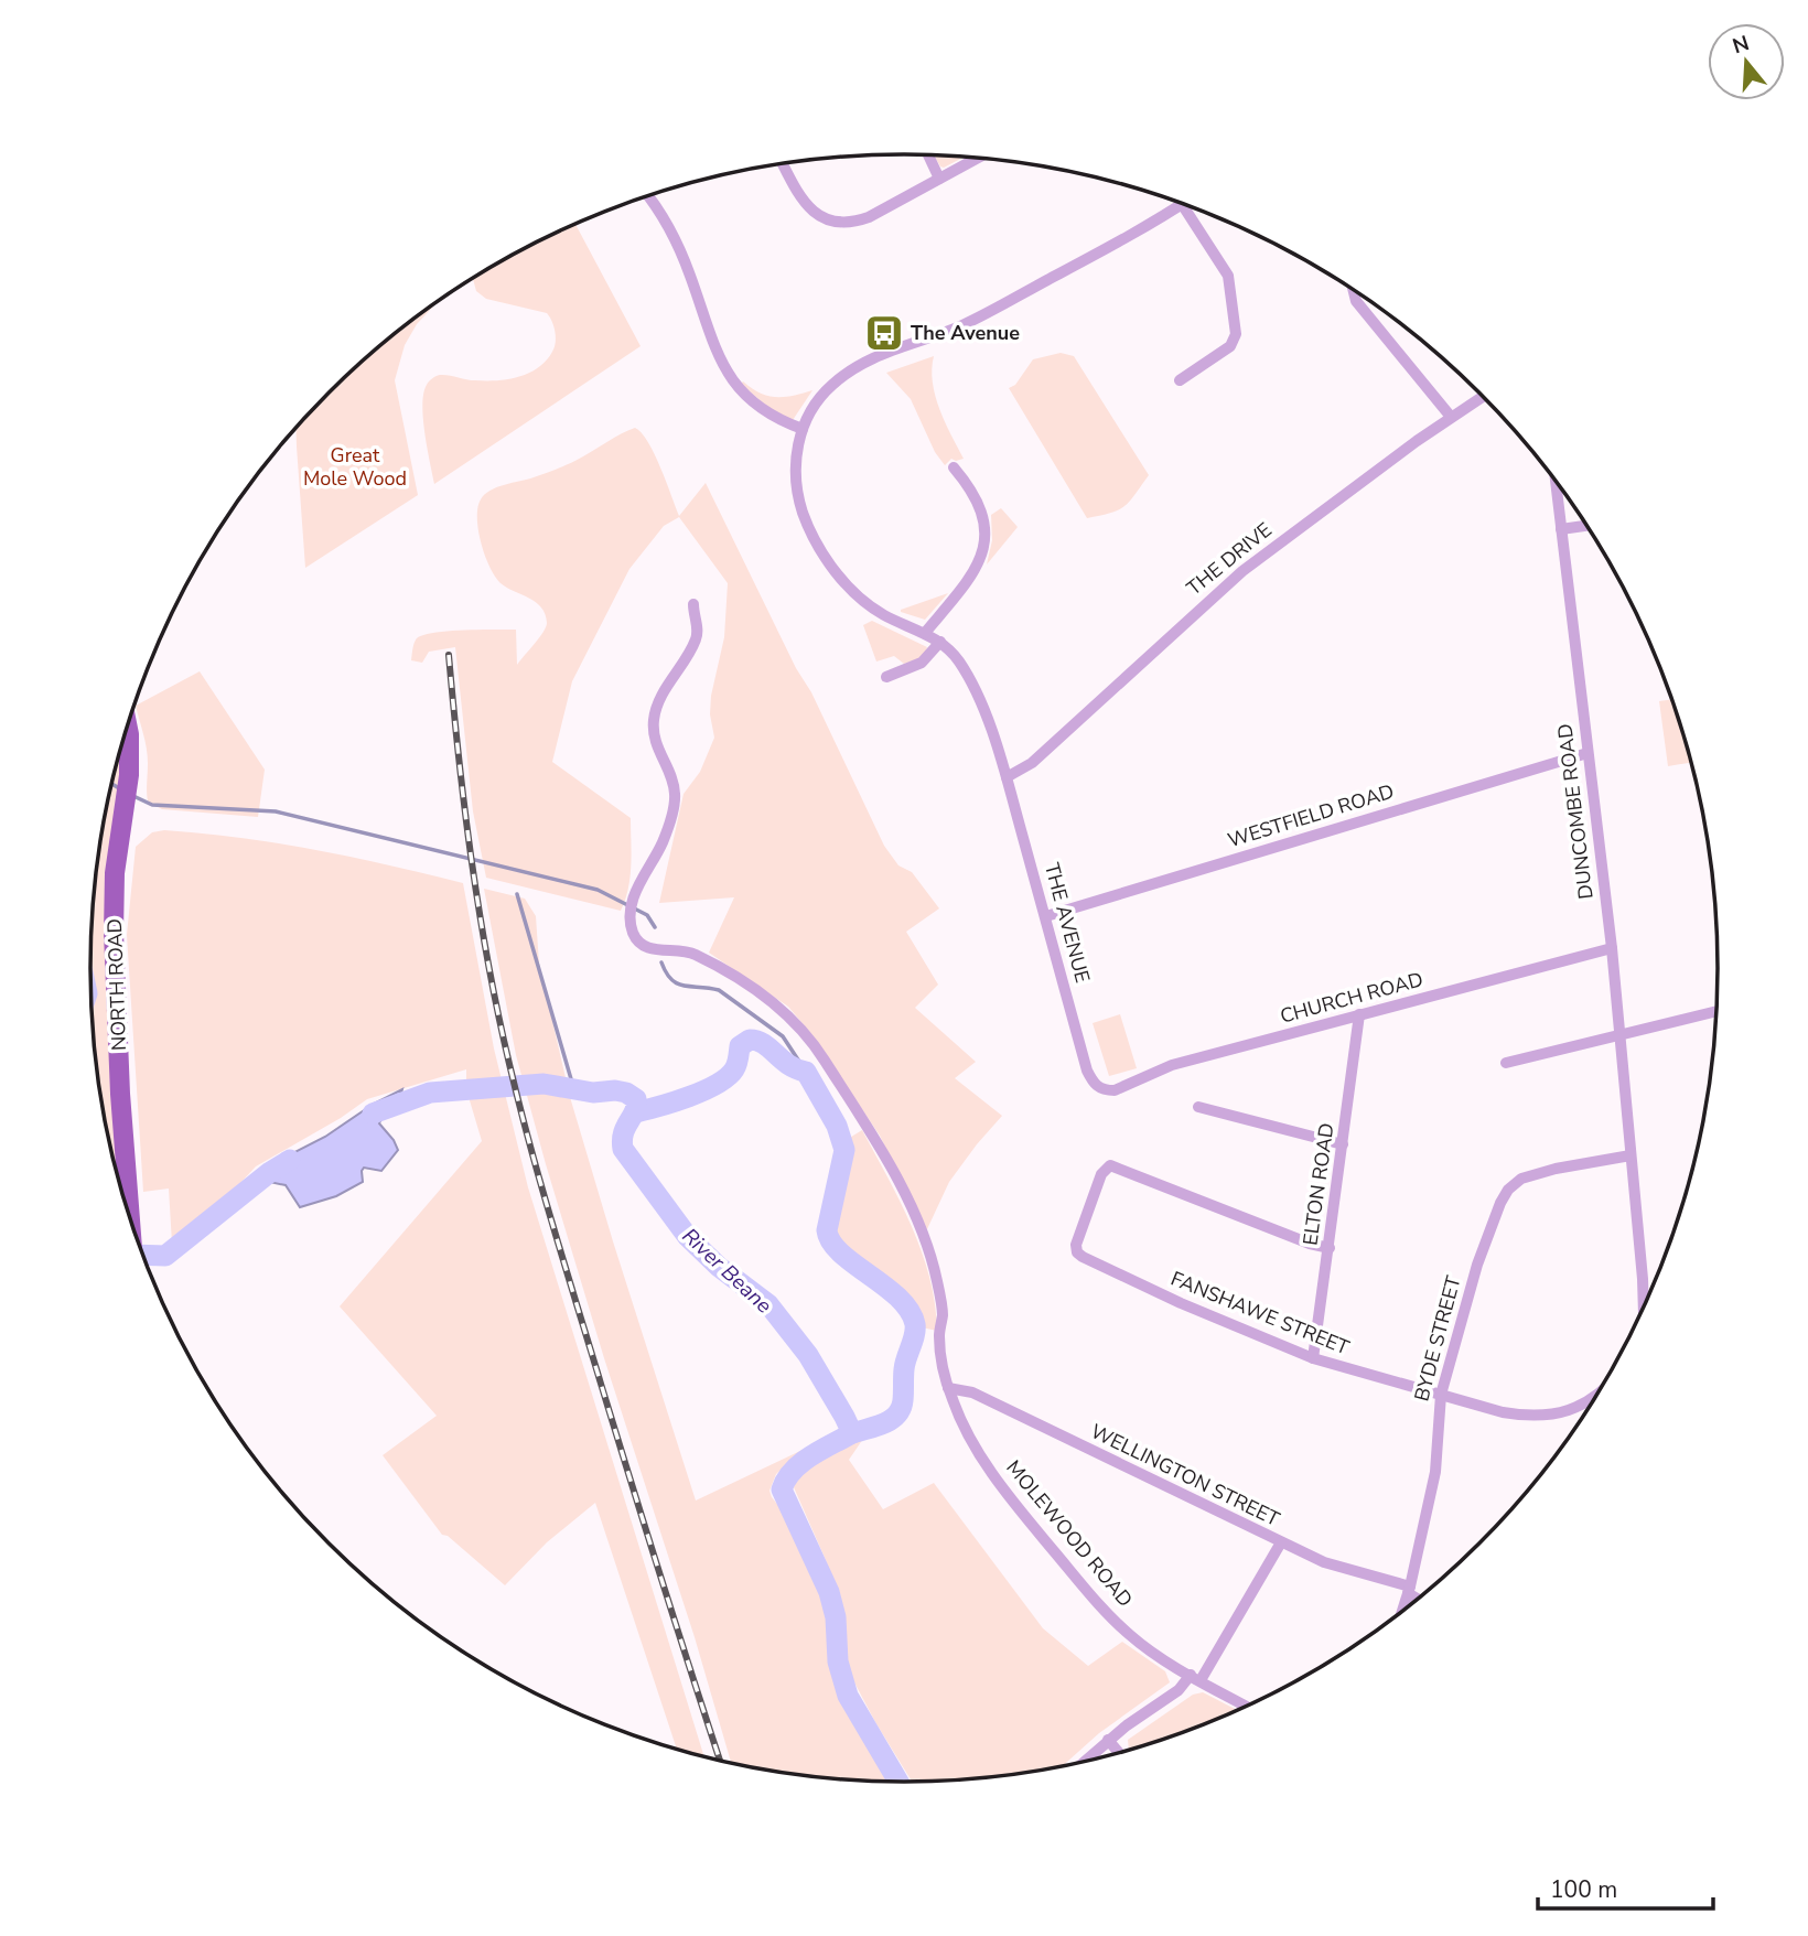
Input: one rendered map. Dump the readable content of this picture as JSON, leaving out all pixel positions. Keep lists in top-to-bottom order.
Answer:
{
  "streets": {
    "main road": ["NORTH ROAD"],
    "street": [
      "THE DRIVE",
      "DUNCOMBE ROAD",
      "WESTFIELD ROAD",
      "THE AVENUE",
      "CHURCH ROAD",
      "ELTON ROAD",
      "FANSHAWE STREET",
      "BYDE STREET",
      "WELLINGTON STREET",
      "MOLEWOOD ROAD"
    ]
  },
  "crossings": [
    ["THE DRIVE", "THE AVENUE"],
    ["DUNCOMBE ROAD", "WESTFIELD ROAD"],
    ["DUNCOMBE ROAD", "CHURCH ROAD"],
    ["DUNCOMBE ROAD", "BYDE STREET"],
    ["WESTFIELD ROAD", "THE AVENUE"],
    ["THE AVENUE", "CHURCH ROAD"],
    ["CHURCH ROAD", "ELTON ROAD"],
    ["ELTON ROAD", "FANSHAWE STREET"],
    ["FANSHAWE STREET", "BYDE STREET"],
    ["BYDE STREET", "WELLINGTON STREET"],
    ["WELLINGTON STREET", "MOLEWOOD ROAD"]
  ],
  "water": ["River Beane"],
  "parks": ["Great Mole Wood"],
  "places": {
    "bus stop": ["The Avenue"]
  },
  "scale_bar": "100 m",
  "north": "top"
}
